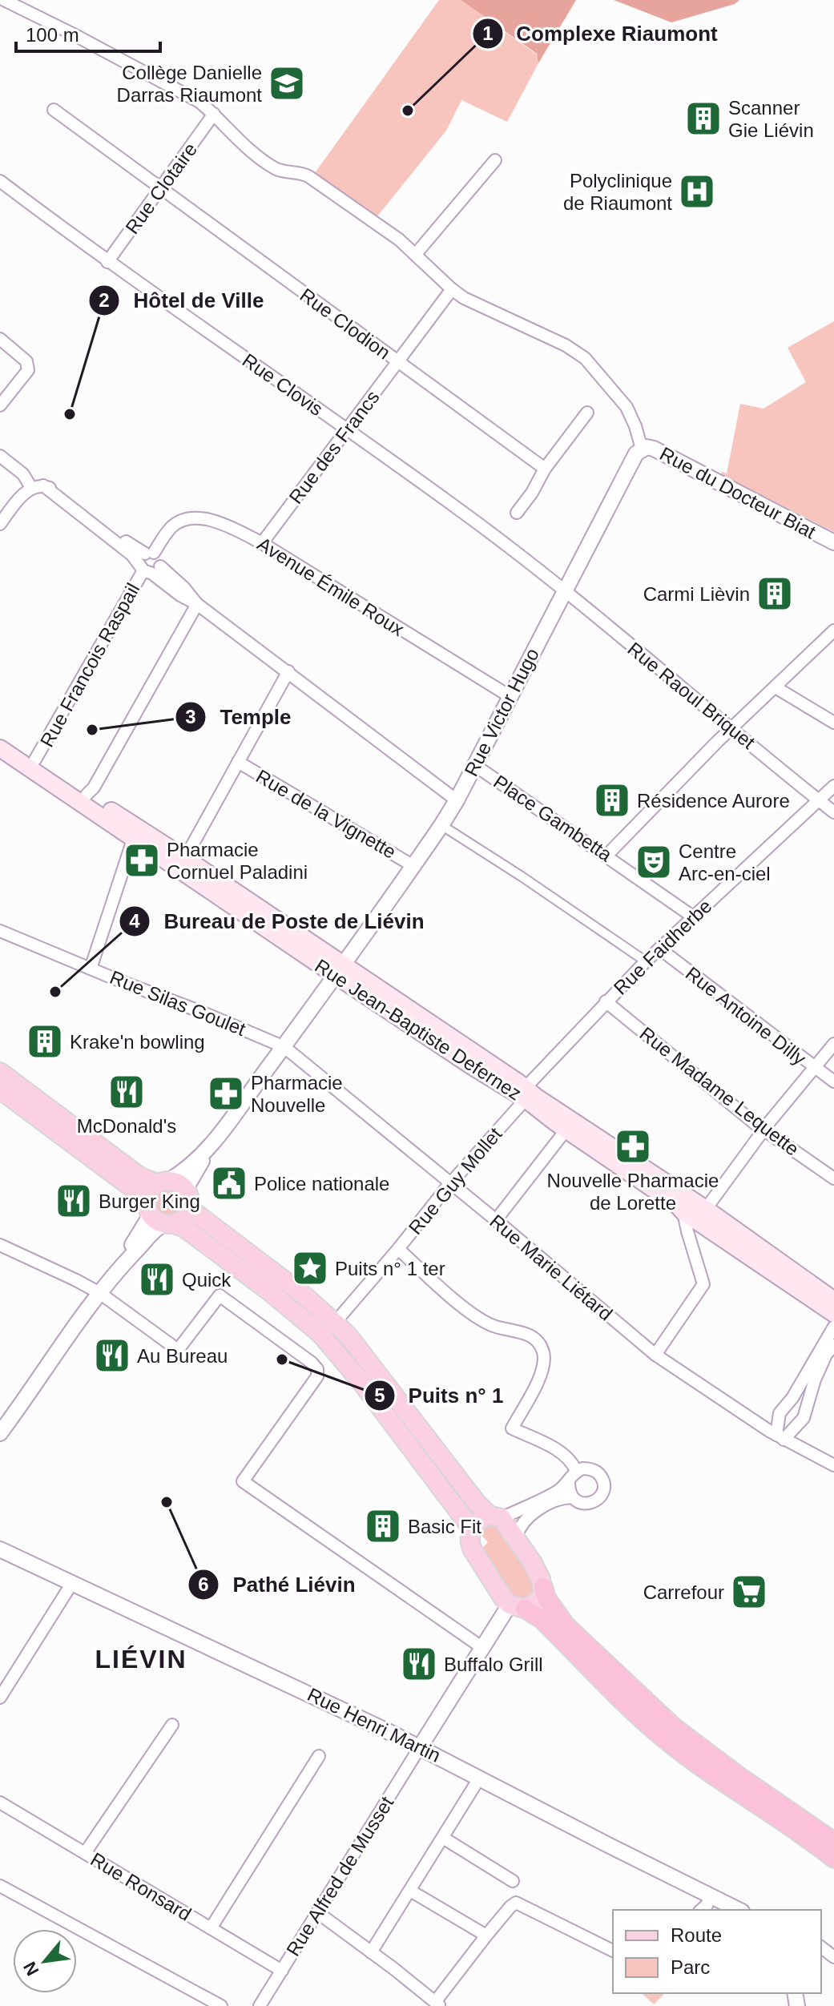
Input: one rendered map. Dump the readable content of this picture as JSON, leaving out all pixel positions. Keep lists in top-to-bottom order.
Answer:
{
  "streets": {
    "main road": ["Rue Jean-Baptiste Defernez"],
    "street": [
      "Rue Clotaire",
      "Rue Clodion",
      "Rue Clovis",
      "Rue des Francs",
      "Rue du Docteur Biat",
      "Avenue Émile Roux",
      "Rue Francois Raspail",
      "Rue Raoul Briquet",
      "Rue Victor Hugo",
      "Rue de la Vignette",
      "Place Gambetta",
      "Rue Faidherbe",
      "Rue Silas Goulet",
      "Rue Antoine Dilly",
      "Rue Madame Lequette",
      "Rue Guy Mollet",
      "Rue Marie Liétard",
      "Rue Henri Martin",
      "Rue Alfred de Musset",
      "Rue Ronsard"
    ]
  },
  "crossings": [
    ["Rue Clotaire", "Rue Clodion"],
    ["Rue Clotaire", "Rue Clovis"],
    ["Rue Clodion", "Rue des Francs"],
    ["Rue Clovis", "Rue des Francs"],
    ["Rue Clovis", "Rue Raoul Briquet"],
    ["Rue Clovis", "Rue Victor Hugo"],
    ["Rue des Francs", "Avenue Émile Roux"],
    ["Rue du Docteur Biat", "Rue Victor Hugo"],
    ["Avenue Émile Roux", "Rue Francois Raspail"],
    ["Avenue Émile Roux", "Rue Victor Hugo"],
    ["Rue Francois Raspail", "Rue Jean-Baptiste Defernez"],
    ["Rue Raoul Briquet", "Rue Victor Hugo"],
    ["Rue Raoul Briquet", "Rue Faidherbe"],
    ["Rue Victor Hugo", "Rue de la Vignette"],
    ["Rue Victor Hugo", "Place Gambetta"],
    ["Rue Victor Hugo", "Rue Silas Goulet"],
    ["Rue Victor Hugo", "Rue Jean-Baptiste Defernez"],
    ["Rue Victor Hugo", "Rue Marie Liétard"],
    ["Place Gambetta", "Rue Faidherbe"],
    ["Rue Faidherbe", "Rue Antoine Dilly"],
    ["Rue Faidherbe", "Rue Jean-Baptiste Defernez"],
    ["Rue Faidherbe", "Rue Madame Lequette"],
    ["Rue Faidherbe", "Rue Guy Mollet"],
    ["Rue Silas Goulet", "Rue Marie Liétard"],
    ["Rue Jean-Baptiste Defernez", "Rue Guy Mollet"],
    ["Rue Guy Mollet", "Rue Marie Liétard"],
    ["Rue Henri Martin", "Rue Alfred de Musset"],
    ["Rue Alfred de Musset", "Rue Ronsard"]
  ],
  "districts": ["LIÉVIN"],
  "places": {
    "school or university": ["Collège Danielle Darras Riaumont"],
    "other": [
      "Complexe Riaumont",
      "Hôtel de Ville",
      "Temple",
      "Bureau de Poste de Liévin",
      "Puits n° 1",
      "Pathé Liévin"
    ],
    "building": [
      "Scanner Gie Liévin",
      "Carmi Lièvin",
      "Résidence Aurore",
      "Krake'n bowling",
      "Basic Fit"
    ],
    "hospital": ["Polyclinique de Riaumont"],
    "pharmacy": ["Pharmacie Cornuel Paladini", "Pharmacie Nouvelle", "Nouvelle Pharmacie de Lorette"],
    "theatre": ["Centre Arc-en-ciel"],
    "restaurant": [
      "McDonald's",
      "Burger King",
      "Quick",
      "Au Bureau",
      "Buffalo Grill"
    ],
    "public building": ["Police nationale"],
    "place": ["Puits n° 1 ter"],
    "supermarket": ["Carrefour"]
  },
  "legend": ["Route", "Parc"],
  "scale_bar": "100 m",
  "north": "bottom left"
}
